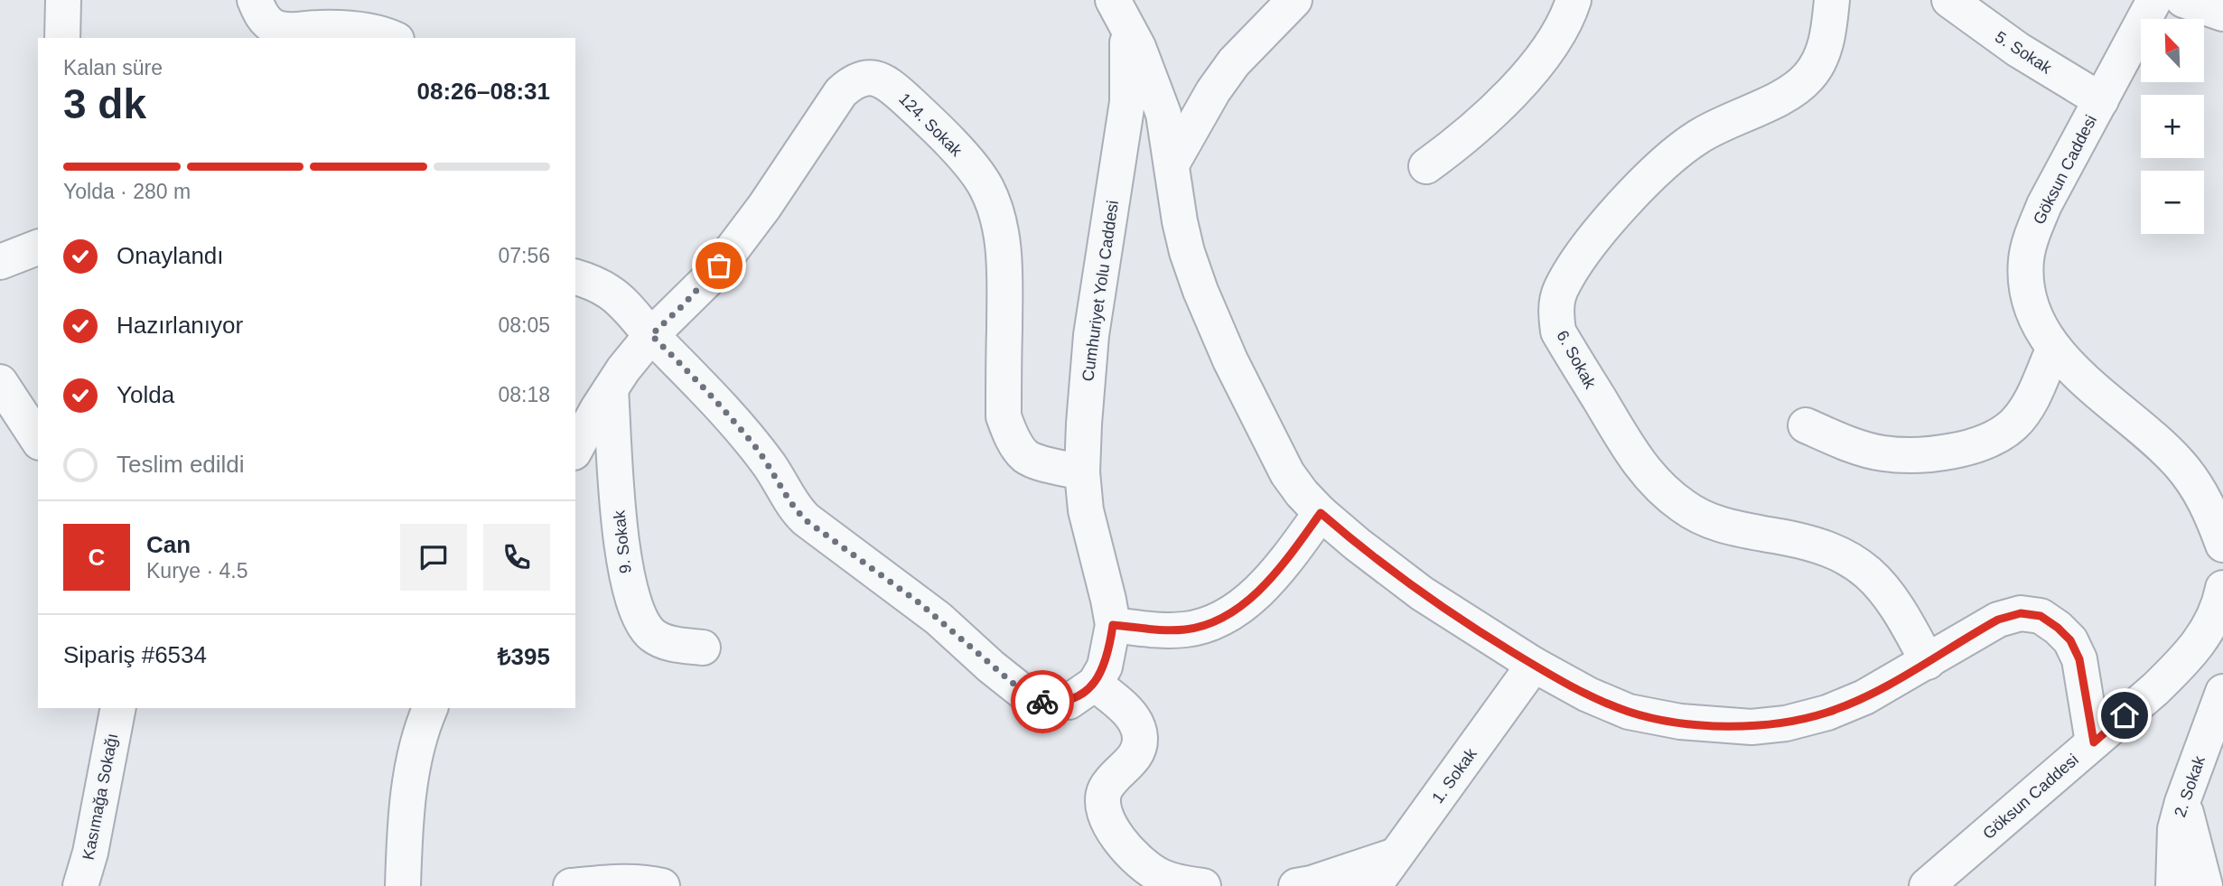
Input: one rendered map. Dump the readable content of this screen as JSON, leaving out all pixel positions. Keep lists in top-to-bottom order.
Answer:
{
  "streets": {
    "street": [
      "5. Sokak",
      "124. Sokak",
      "Göksun Caddesi",
      "Cumhuriyet Yolu Caddesi",
      "6. Sokak",
      "9. Sokak",
      "1. Sokak",
      "2. Sokak",
      "Kasımağa Sokağı"
    ]
  },
  "crossings": [
    ["5. Sokak", "Göksun Caddesi"],
    ["124. Sokak", "Cumhuriyet Yolu Caddesi"]
  ],
  "north": "top left",
  "page": {
    "map_buttons": ["+", "−"],
    "heading": ["3 dk", "Kalan süre", "08:26–08:31"],
    "panel": [
      "Can",
      "Kurye · 4.5",
      "Sipariş #6534",
      "₺395"
    ],
    "bar": "Yolda · 280 m",
    "list": [
      ["Onaylandı", "07:56"],
      ["Hazırlanıyor", "08:05"],
      ["Yolda", "08:18"],
      "Teslim edildi"
    ],
    "round": "C"
  }
}
